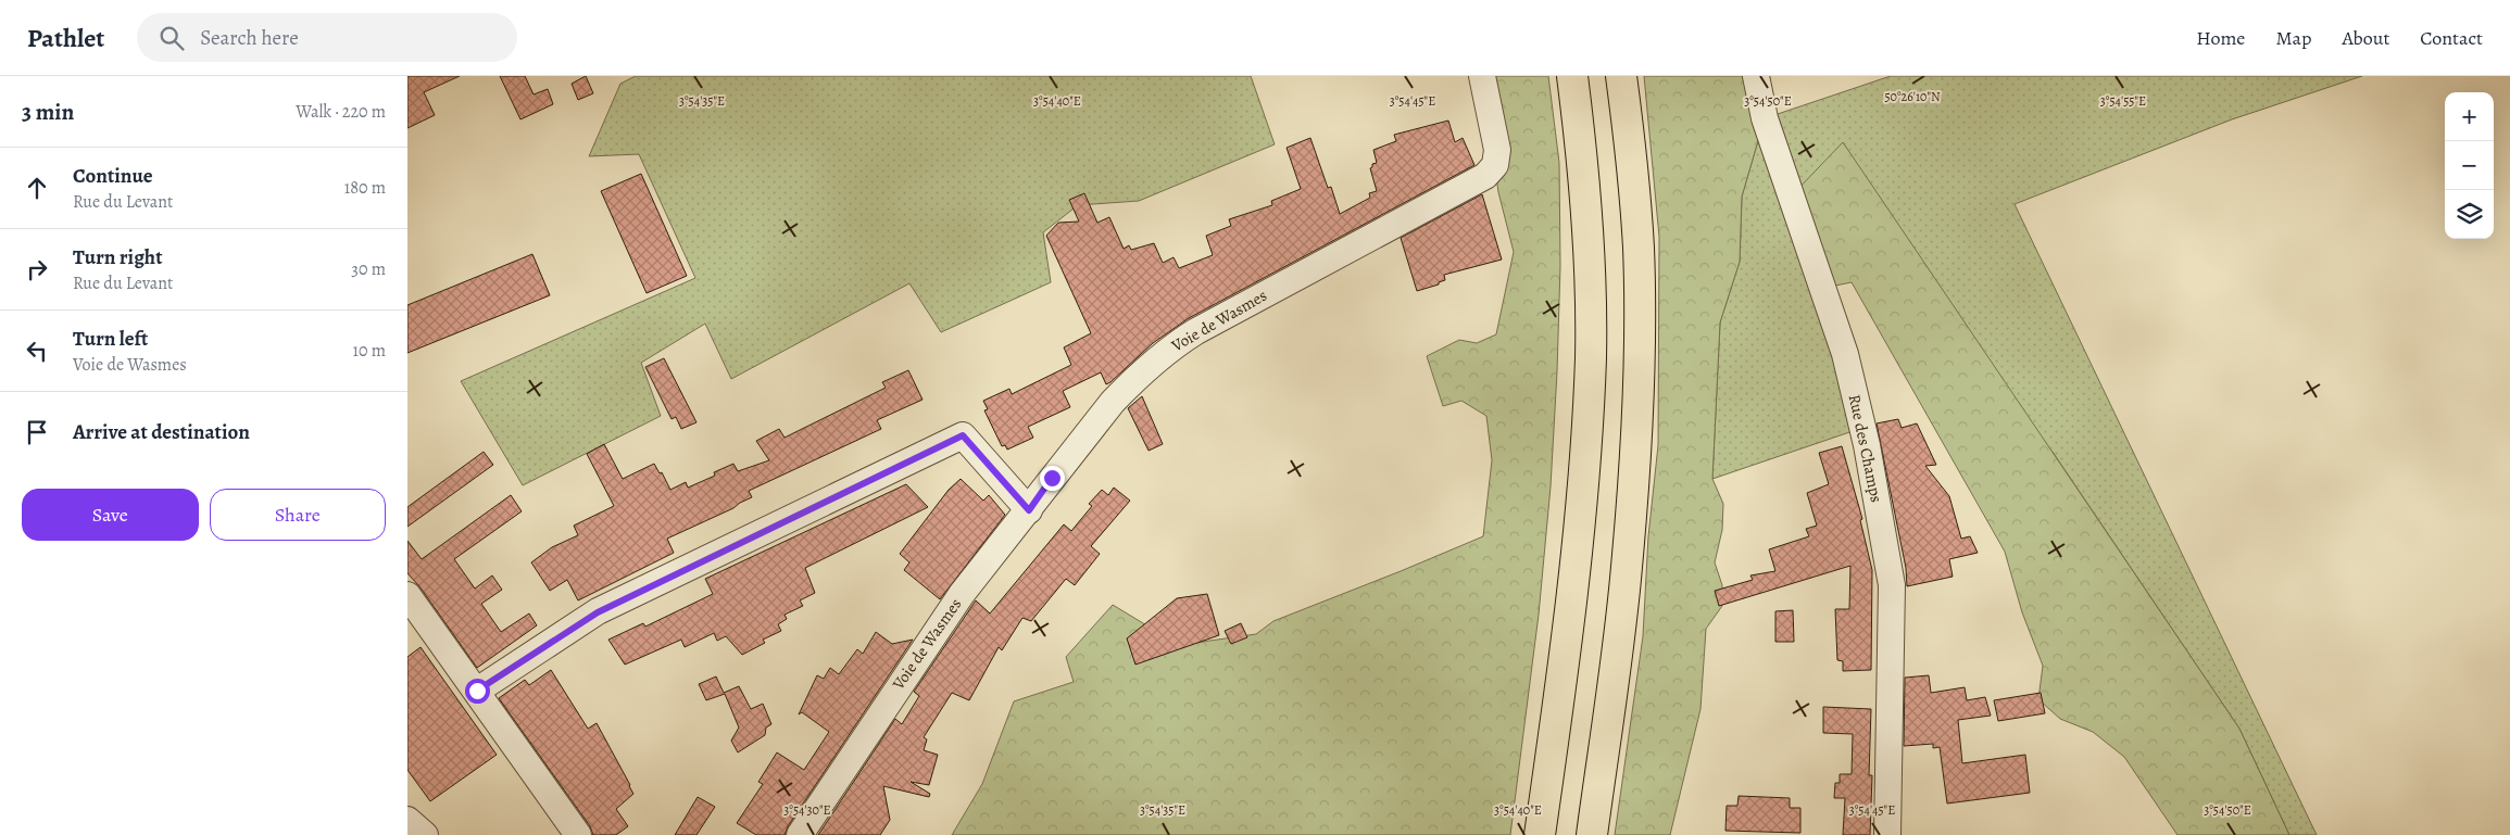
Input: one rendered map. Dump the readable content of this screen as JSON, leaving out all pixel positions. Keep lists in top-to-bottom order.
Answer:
{
  "streets": {
    "street": ["Voie de Wasmes", "Rue des Champs"]
  },
  "page": {
    "header": "Pathlet",
    "search": "Search here",
    "nav": [
      "Home",
      "Map",
      "About",
      "Contact"
    ],
    "heading": ["3 min", "Walk · 220 m"],
    "map_buttons": ["+", "−"],
    "list": [
      ["Continue", "Rue du Levant", "180 m"],
      ["Turn right", "Rue du Levant", "30 m"],
      ["Turn left", "Voie de Wasmes", "10 m"],
      "Arrive at destination"
    ],
    "buttons": ["Save", "Share"]
  },
  "coordinates": [
    "50°26'10\"N",
    "3°54'55\"E",
    "3°54'35\"E",
    "3°54'40\"E",
    "3°54'45\"E",
    "3°54'50\"E",
    "3°54'30\"E"
  ]
}
